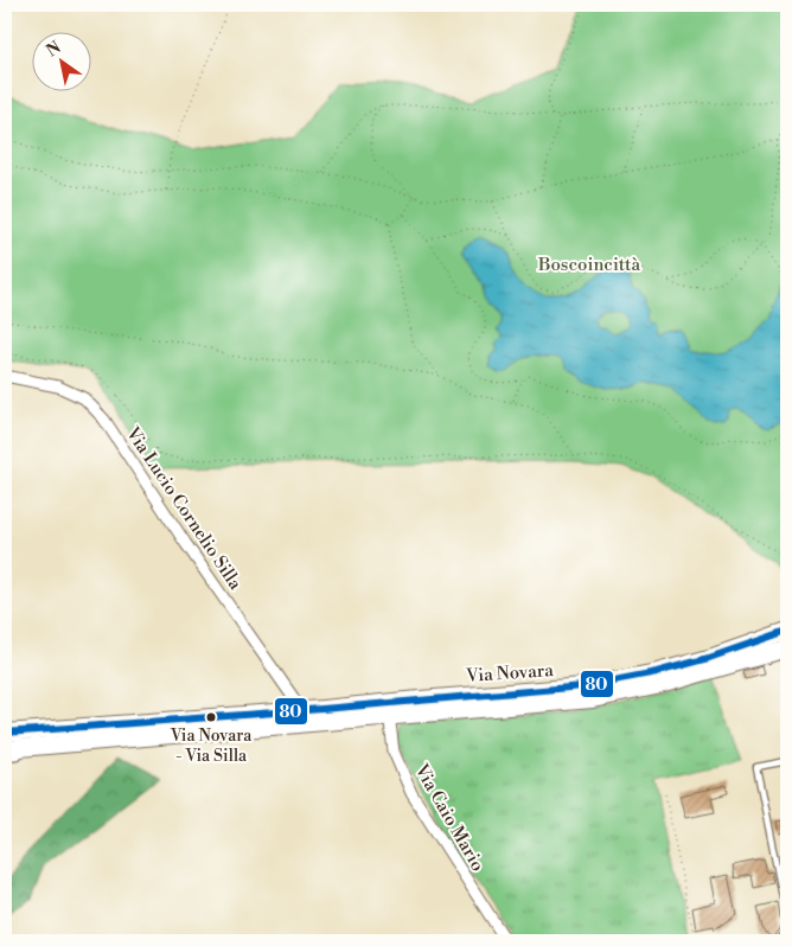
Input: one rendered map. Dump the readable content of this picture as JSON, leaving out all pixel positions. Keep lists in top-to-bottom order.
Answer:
{
  "streets": {
    "main road": ["Via Novara"],
    "street": ["Via Lucio Cornelio Silla", "Via Caio Mario"]
  },
  "crossings": [
    ["Via Lucio Cornelio Silla", "Via Novara"],
    ["Via Novara", "Via Caio Mario"]
  ],
  "parks": ["Boscoincittà"],
  "places": ["Via Novara - Via Silla"],
  "lines": ["transit line 80"],
  "north": "top left"
}
